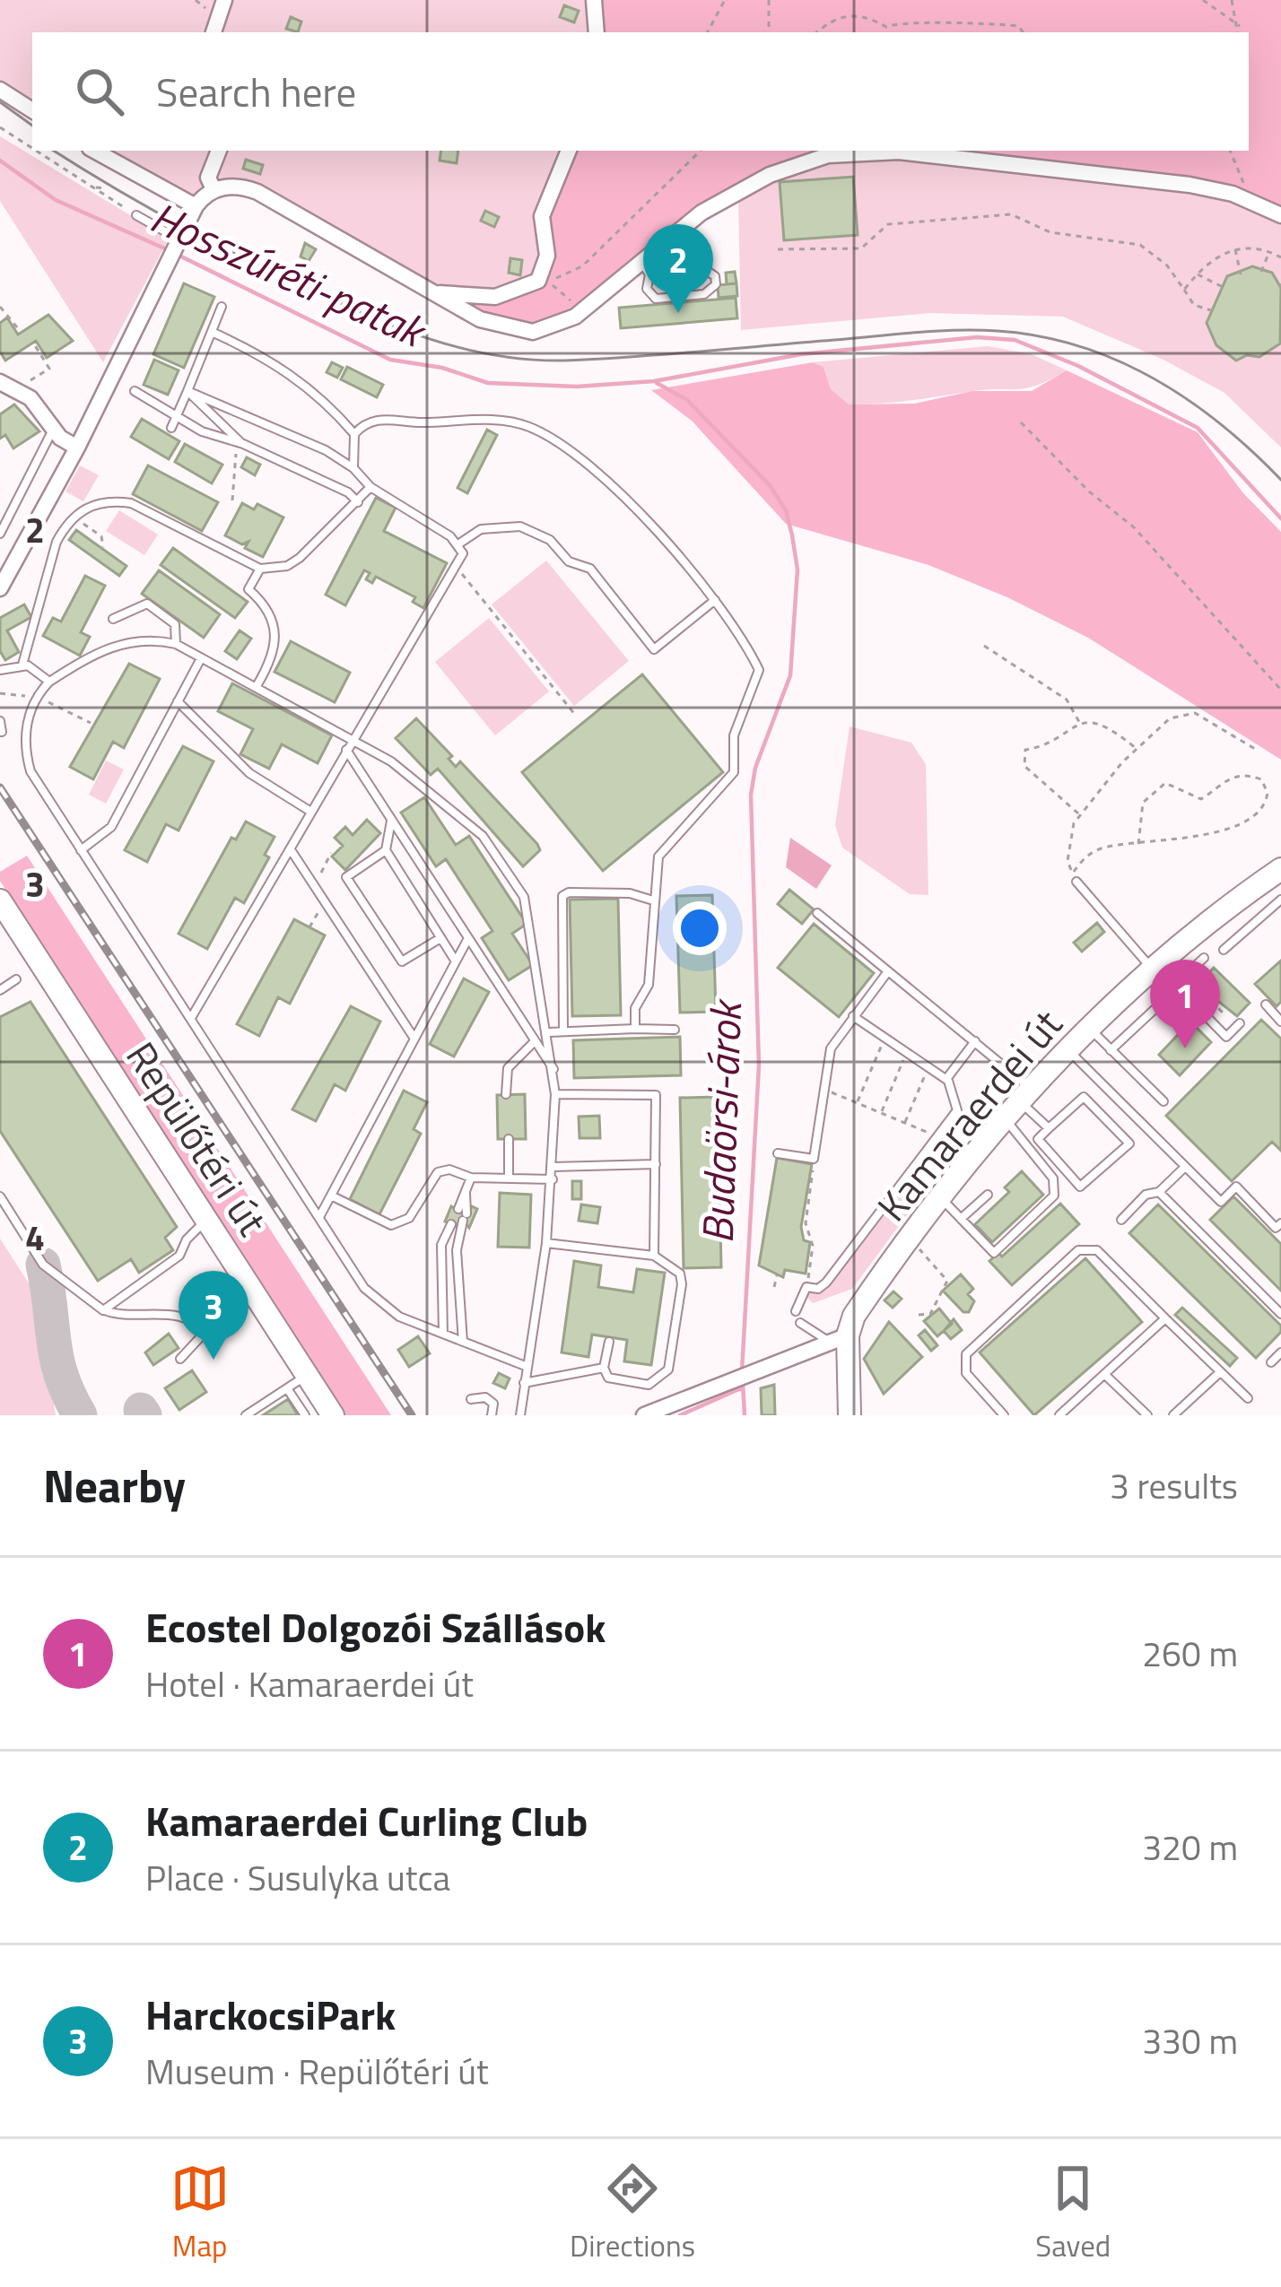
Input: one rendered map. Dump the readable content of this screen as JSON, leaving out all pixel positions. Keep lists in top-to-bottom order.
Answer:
{
  "streets": {
    "street": ["Kamaraerdei út", "Repülőtéri út"]
  },
  "water": ["Hosszúréti-patak", "Budaörsi-árok"],
  "page": {
    "search": "Search here",
    "pins": ["2", "1", "3"],
    "heading": ["Nearby", "3 results"],
    "list": [
      {
        "mark": "1",
        "name": "Ecostel Dolgozói Szállások",
        "note": "Hotel · Kamaraerdei út",
        "value": "260 m"
      },
      {
        "mark": "2",
        "name": "Kamaraerdei Curling Club",
        "note": "Place · Susulyka utca",
        "value": "320 m"
      },
      {
        "mark": "3",
        "name": "HarckocsiPark",
        "note": "Museum · Repülőtéri út",
        "value": "330 m"
      }
    ],
    "nav": ["Map", "Directions", "Saved"]
  },
  "grid": {
    "rows": ["2", "3", "4"]
  }
}
